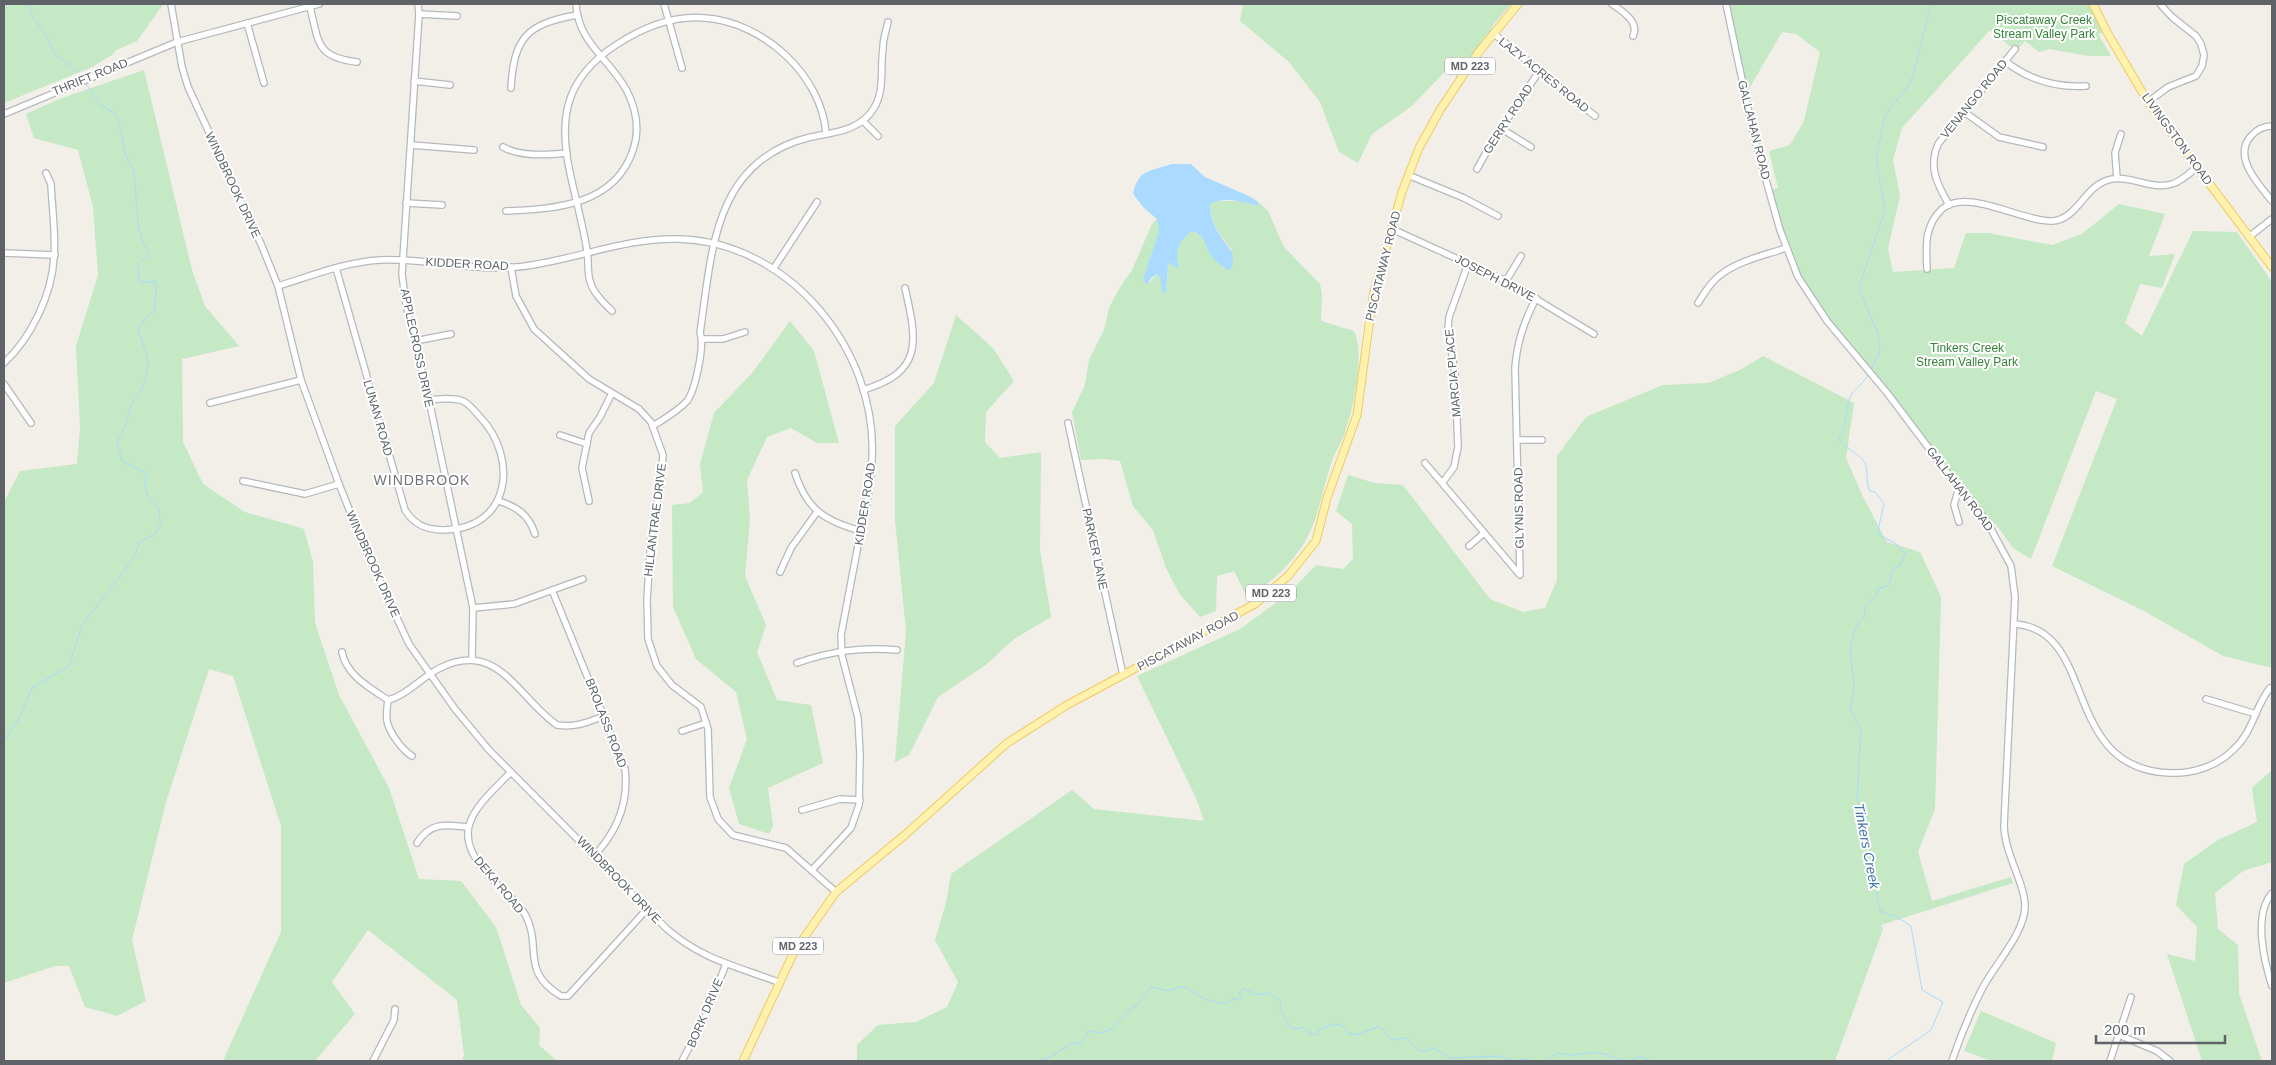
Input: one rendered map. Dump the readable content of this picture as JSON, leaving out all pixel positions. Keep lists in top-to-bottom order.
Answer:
{
  "streets": {
    "main road": ["MD 223", "LIVINGSTON ROAD", "PISCATAWAY ROAD"],
    "street": [
      "LAZY ACRES ROAD",
      "THRIFT ROAD",
      "VENANGO ROAD",
      "GERRY ROAD",
      "GALLAHAN ROAD",
      "WINDBROOK DRIVE",
      "KIDDER ROAD",
      "JOSEPH DRIVE",
      "APPLECROSS DRIVE",
      "MARCIA PLACE",
      "LUNAN ROAD",
      "GLYNIS ROAD",
      "HILLANTRAE DRIVE",
      "PARKER LANE",
      "BROLASS ROAD",
      "DEKA ROAD",
      "BORK DRIVE"
    ]
  },
  "crossings": [
    ["LAZY ACRES ROAD", "GERRY ROAD"],
    ["LAZY ACRES ROAD", "PISCATAWAY ROAD"],
    ["THRIFT ROAD", "WINDBROOK DRIVE"],
    ["WINDBROOK DRIVE", "KIDDER ROAD"],
    ["WINDBROOK DRIVE", "PISCATAWAY ROAD"],
    ["WINDBROOK DRIVE", "BROLASS ROAD"],
    ["WINDBROOK DRIVE", "DEKA ROAD"],
    ["WINDBROOK DRIVE", "BORK DRIVE"],
    ["KIDDER ROAD", "APPLECROSS DRIVE"],
    ["KIDDER ROAD", "LUNAN ROAD"],
    ["KIDDER ROAD", "HILLANTRAE DRIVE"],
    ["PISCATAWAY ROAD", "JOSEPH DRIVE"],
    ["PISCATAWAY ROAD", "HILLANTRAE DRIVE"],
    ["PISCATAWAY ROAD", "PARKER LANE"],
    ["JOSEPH DRIVE", "MARCIA PLACE"],
    ["JOSEPH DRIVE", "GLYNIS ROAD"],
    ["APPLECROSS DRIVE", "LUNAN ROAD"],
    ["MARCIA PLACE", "GLYNIS ROAD"]
  ],
  "districts": ["WINDBROOK"],
  "water": ["Tinkers Creek"],
  "parks": ["Piscataway Creek Stream Valley Park", "Tinkers Creek Stream Valley Park"],
  "scale_bar": "200 m"
}
